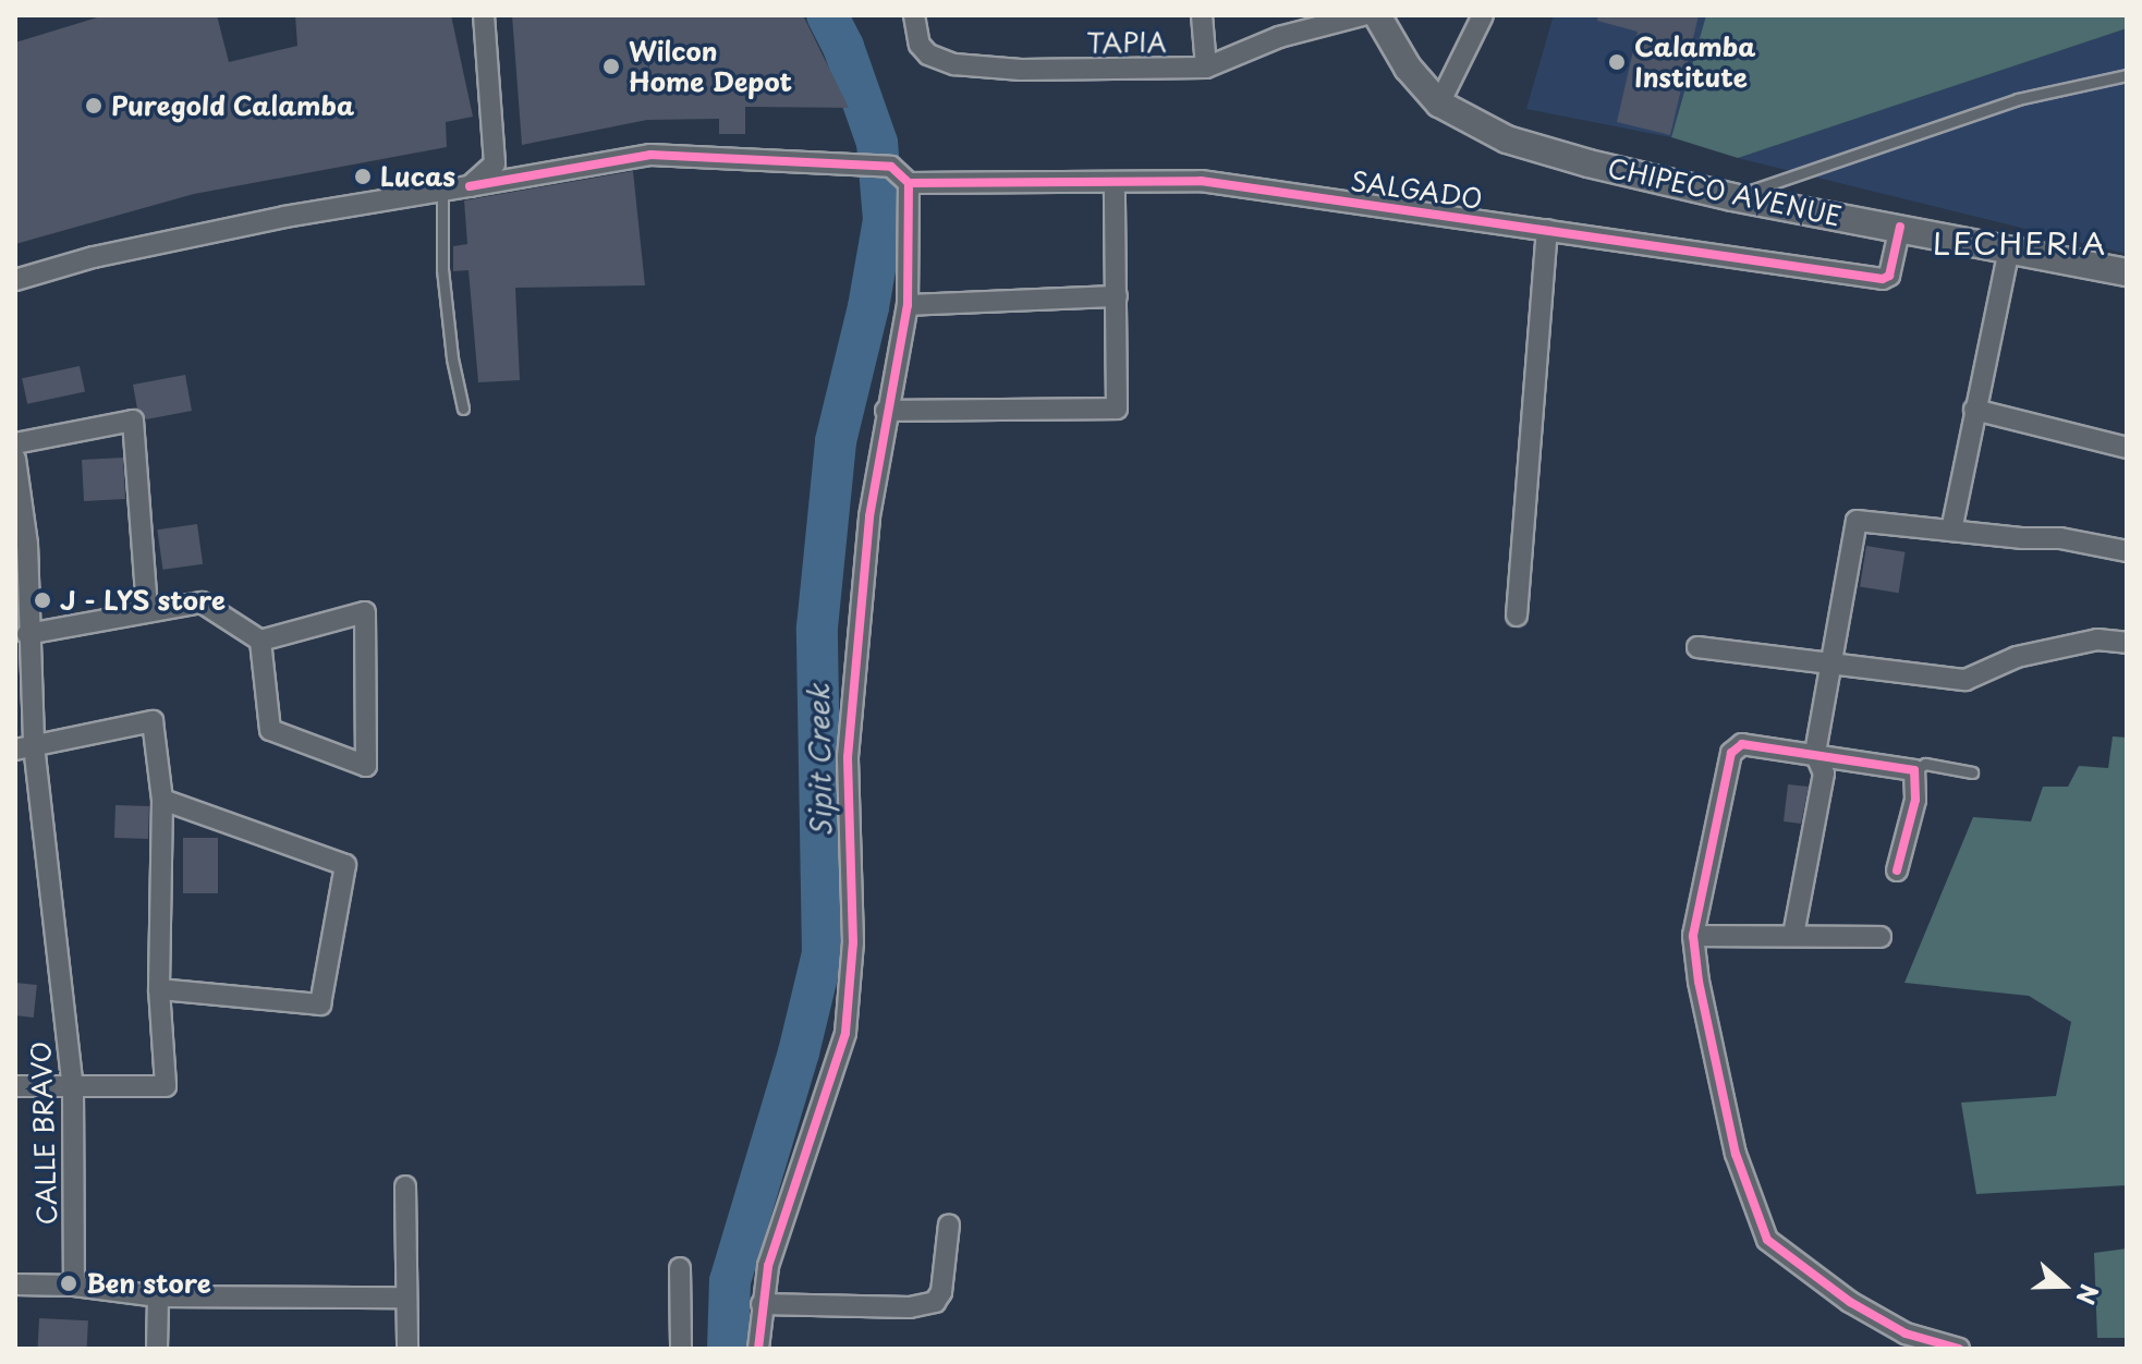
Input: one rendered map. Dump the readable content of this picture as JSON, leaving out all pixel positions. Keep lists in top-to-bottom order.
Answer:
{
  "streets": {
    "main road": ["CHIPECO AVENUE"],
    "street": ["TAPIA", "SALGADO", "CALLE BRAVO"]
  },
  "crossings": [
    ["SALGADO", "CHIPECO AVENUE"]
  ],
  "districts": ["LECHERIA"],
  "water": ["Sipit Creek"],
  "places": [
    "Calamba Institute",
    "Wilcon Home Depot",
    "Puregold Calamba",
    "Lucas",
    "J - LYS store",
    "Ben store"
  ],
  "north": "right"
}
